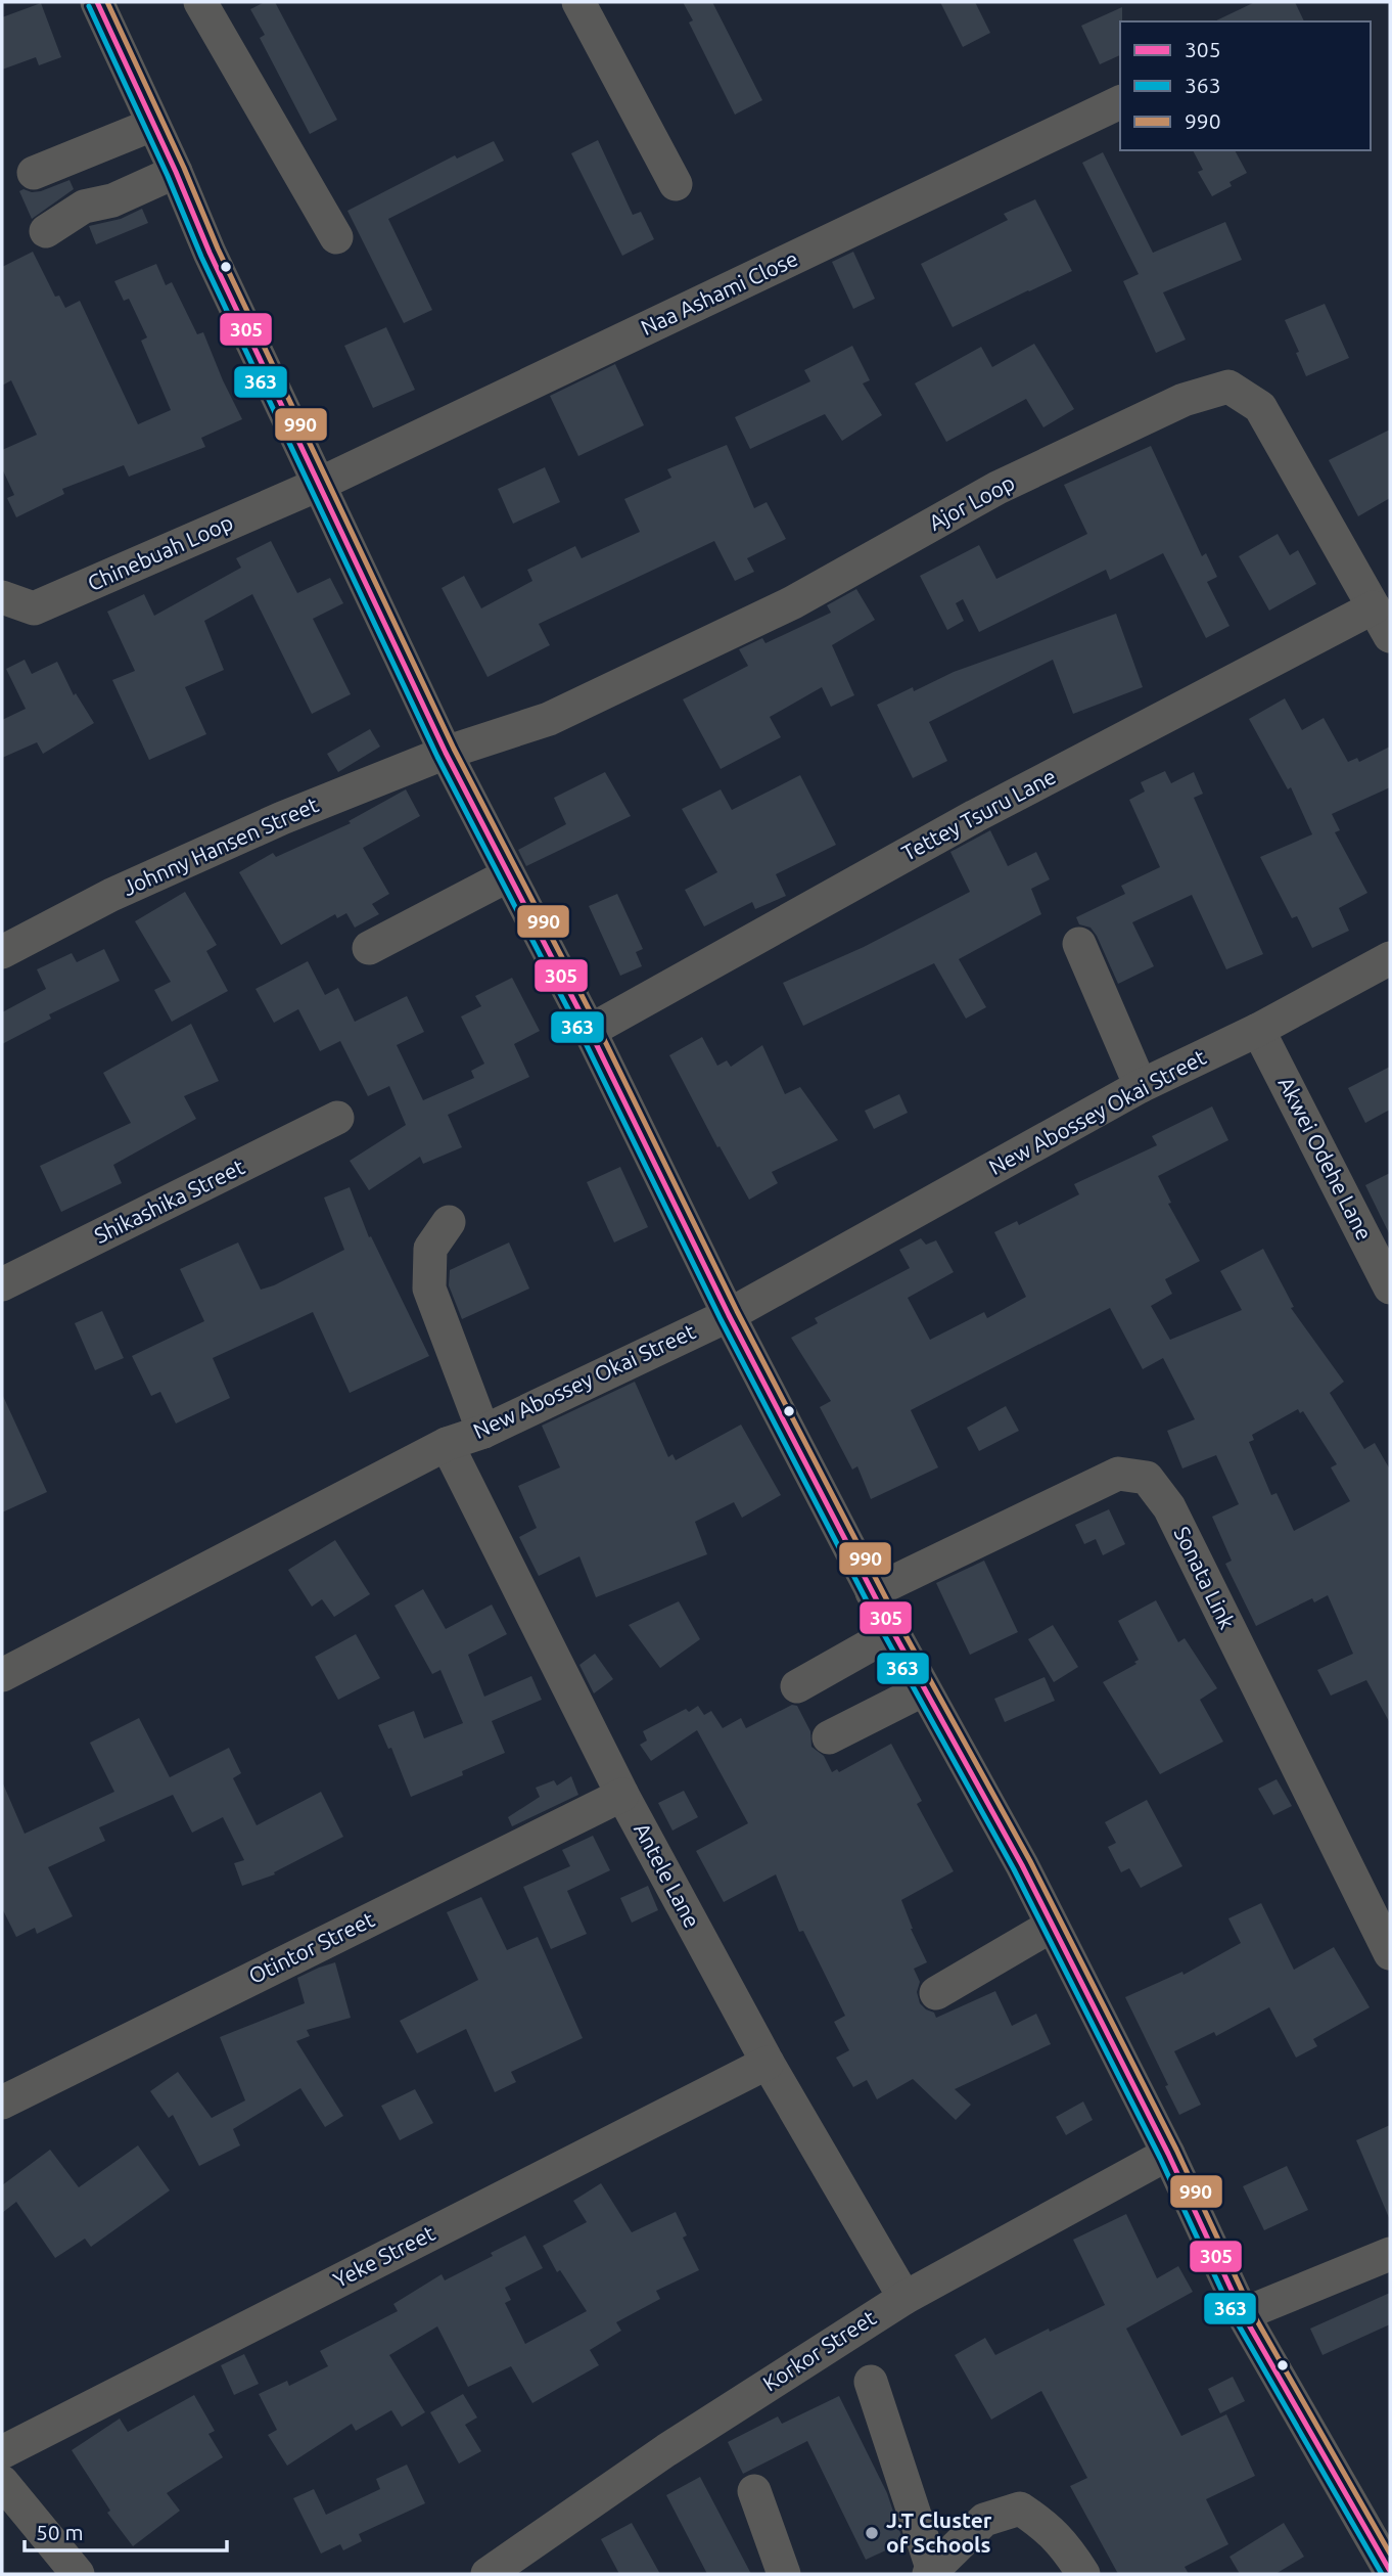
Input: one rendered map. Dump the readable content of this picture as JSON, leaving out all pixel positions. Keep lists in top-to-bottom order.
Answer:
{
  "streets": {
    "street": [
      "Naa Ashami Close",
      "Ajor Loop",
      "Chinebuah Loop",
      "Tettey Tsuru Lane",
      "Johnny Hansen Street",
      "New Abossey Okai Street",
      "Akwei Odehe Lane",
      "Shikashika Street",
      "Sonata Link",
      "Antele Lane",
      "Otintor Street",
      "Yeke Street",
      "Korkor Street"
    ]
  },
  "crossings": [
    ["Naa Ashami Close", "Chinebuah Loop"],
    ["Ajor Loop", "Tettey Tsuru Lane"],
    ["Ajor Loop", "Johnny Hansen Street"],
    ["New Abossey Okai Street", "Akwei Odehe Lane"],
    ["New Abossey Okai Street", "Antele Lane"],
    ["Antele Lane", "Otintor Street"],
    ["Antele Lane", "Yeke Street"],
    ["Antele Lane", "Korkor Street"]
  ],
  "places": ["J.T Cluster of Schools"],
  "lines": ["transit line 305", "transit line 990", "transit line 363"],
  "legend": ["305", "363", "990"],
  "scale_bar": "50 m"
}
